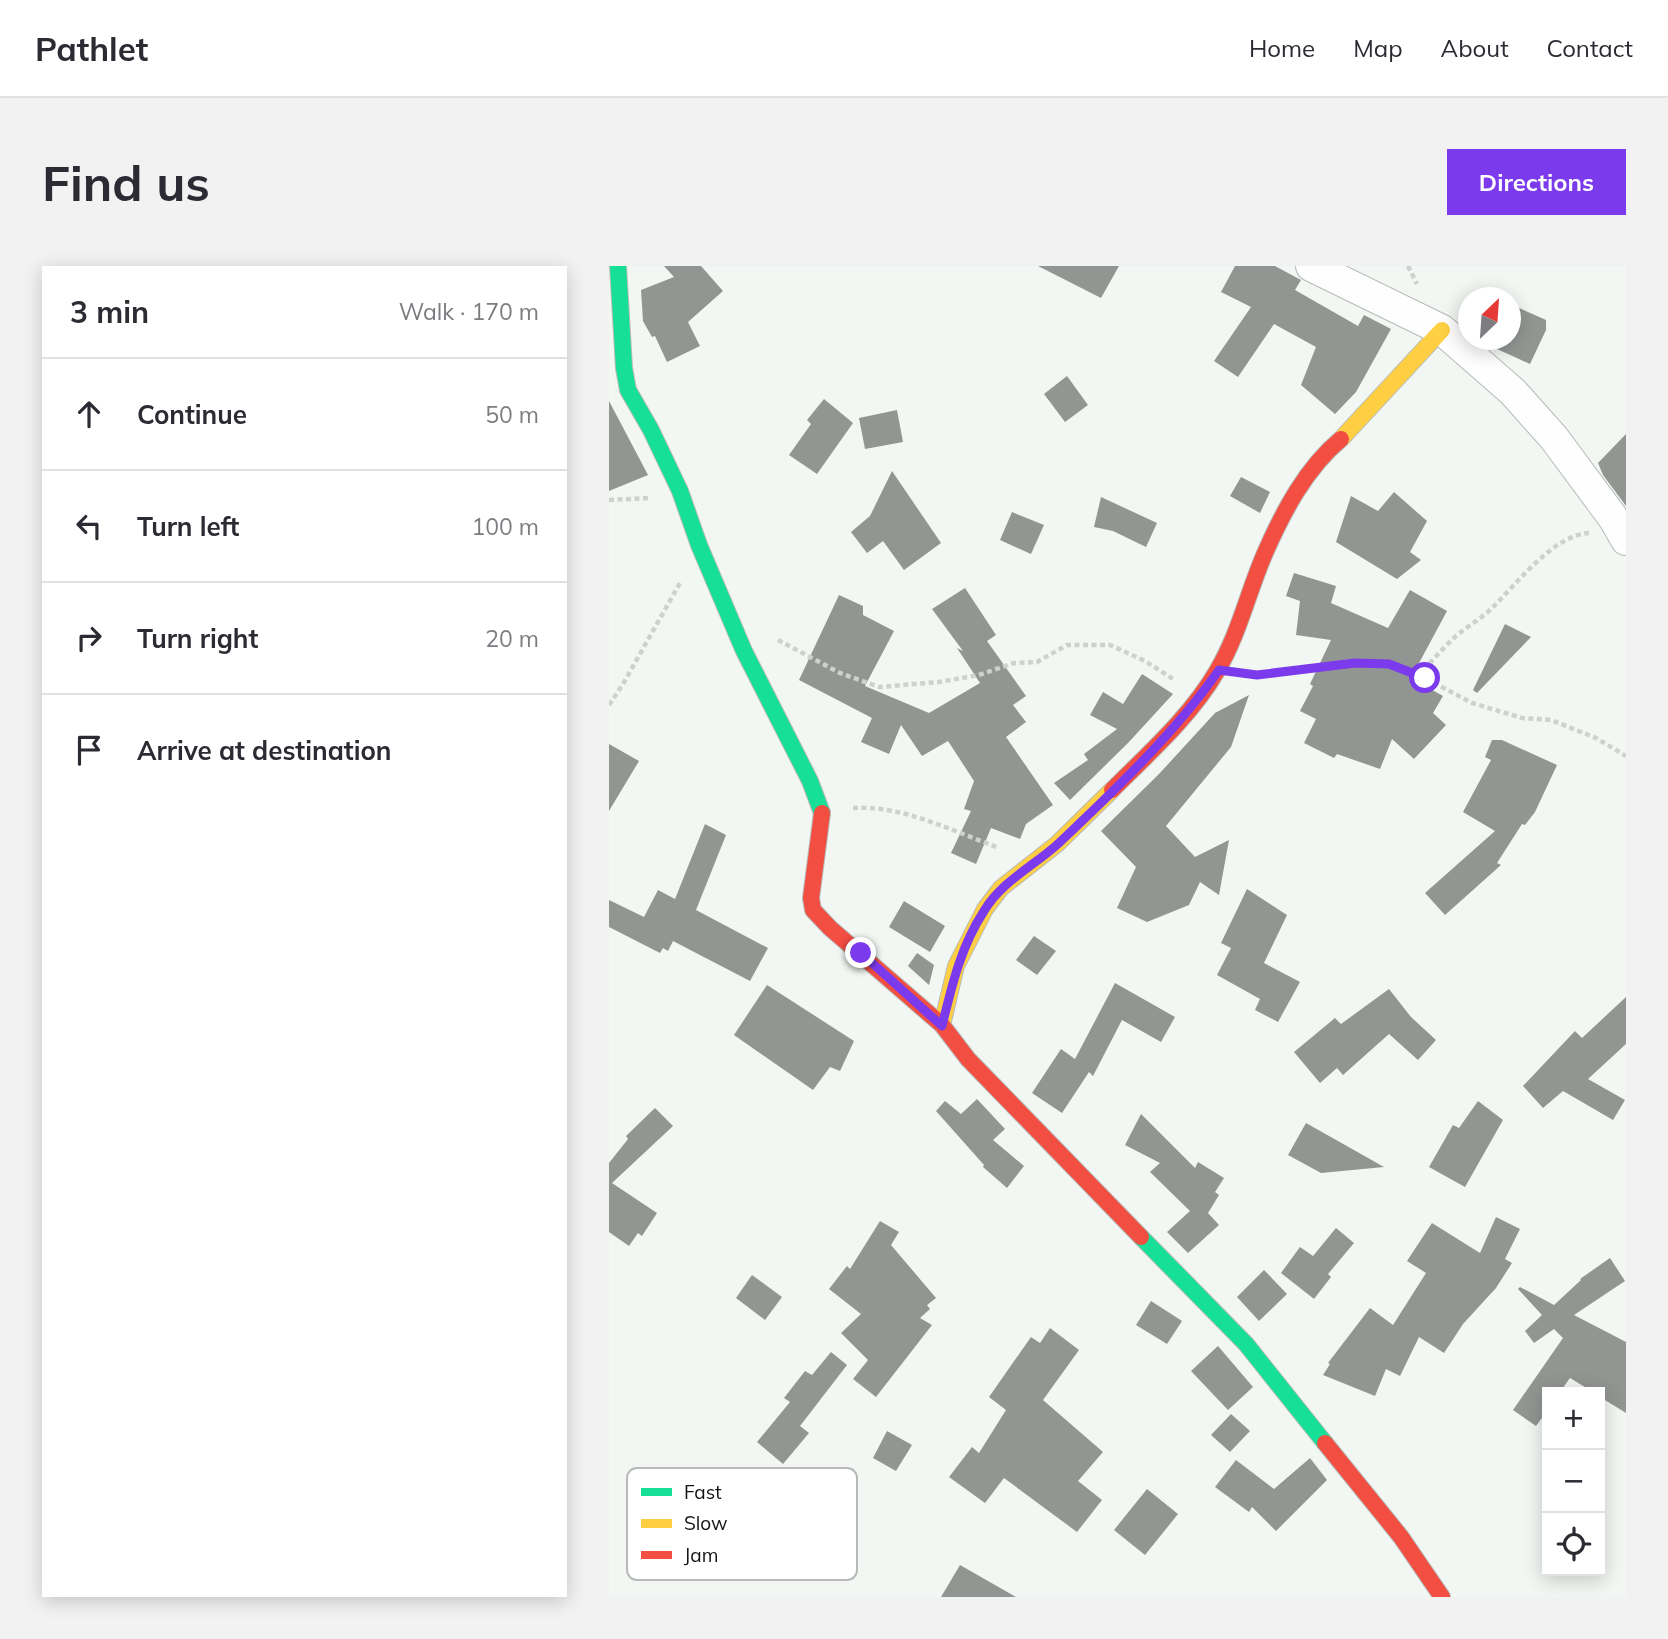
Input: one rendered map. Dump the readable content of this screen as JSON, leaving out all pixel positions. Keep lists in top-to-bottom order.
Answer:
{
  "legend": ["Fast", "Slow", "Jam"],
  "north": "top right",
  "page": {
    "header": "Pathlet",
    "nav": [
      "Home",
      "Map",
      "About",
      "Contact"
    ],
    "buttons": "Directions",
    "title": "Find us",
    "heading": ["3 min", "Walk · 170 m"],
    "list": [
      ["Continue", "50 m"],
      ["Turn left", "100 m"],
      ["Turn right", "20 m"],
      "Arrive at destination"
    ],
    "map_buttons": ["+", "−"]
  }
}
